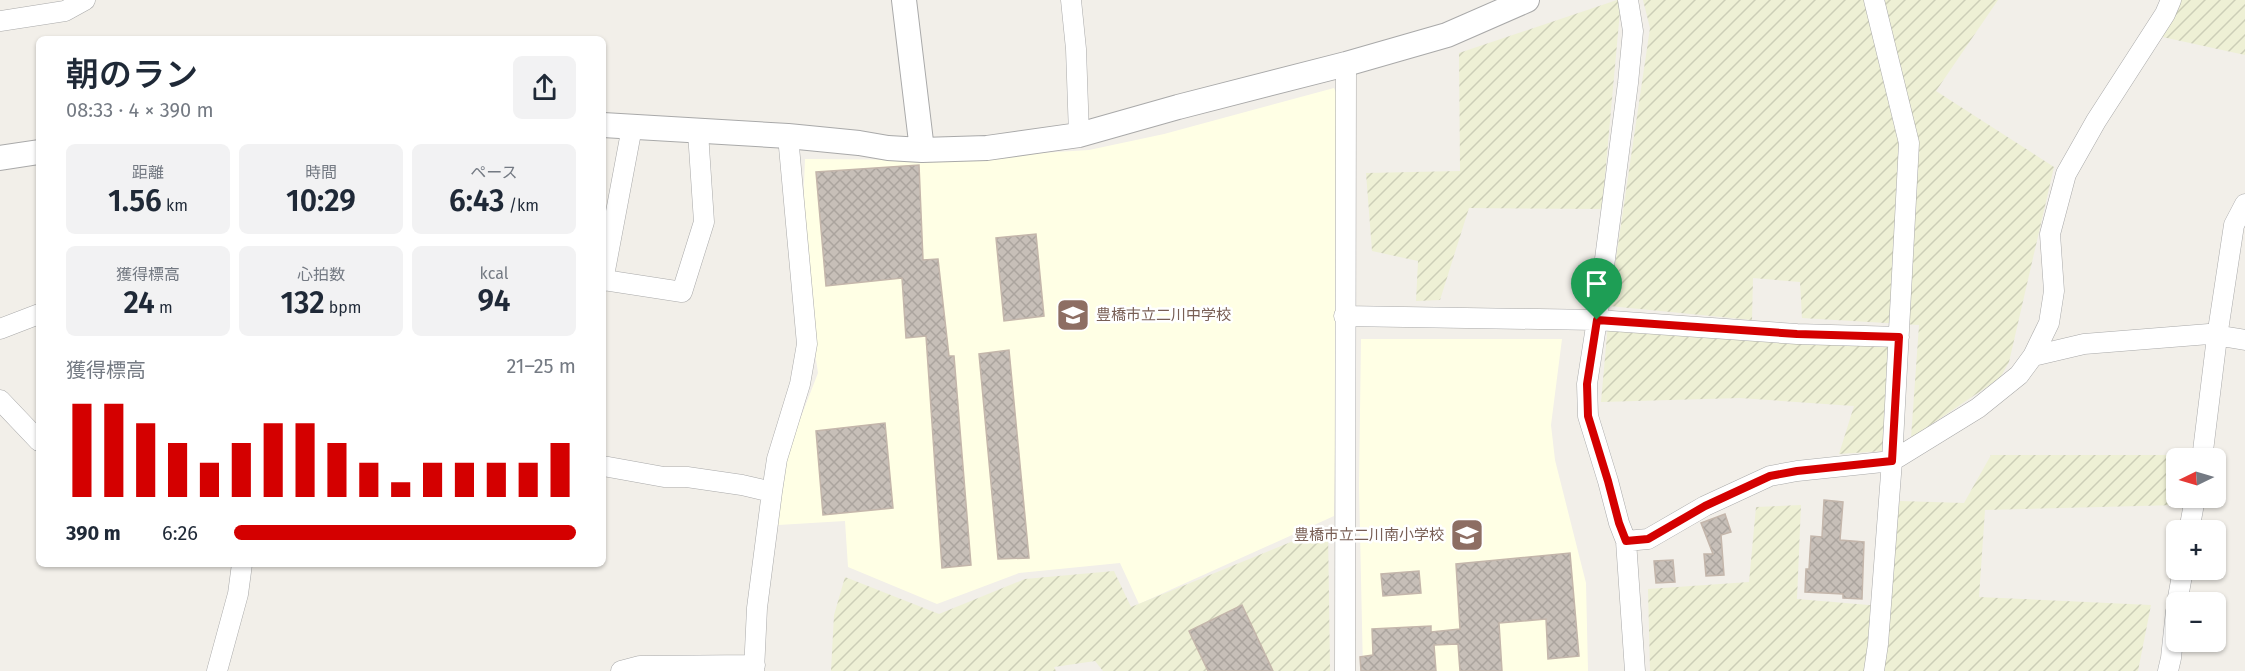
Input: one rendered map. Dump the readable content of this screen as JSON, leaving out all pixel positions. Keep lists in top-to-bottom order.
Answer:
{
  "places": {
    "school or university": ["豊橋市立二川中学校", "豊橋市立二川南小学校"]
  },
  "north": "left",
  "page": {
    "heading": ["朝のラン", "08:33 · 4 × 390 m"],
    "stats": [
      ["距離", "1.56 km"],
      ["時間", "10:29"],
      ["ペース", "6:43 /km"],
      ["獲得標高", "24 m"],
      ["心拍数", "132 bpm"],
      ["kcal", "94"]
    ],
    "chart": ["獲得標高", "21–25 m"],
    "map_buttons": ["+", "−"],
    "list": [
      {
        "name": "390 m",
        "note": "6:26"
      }
    ]
  }
}
